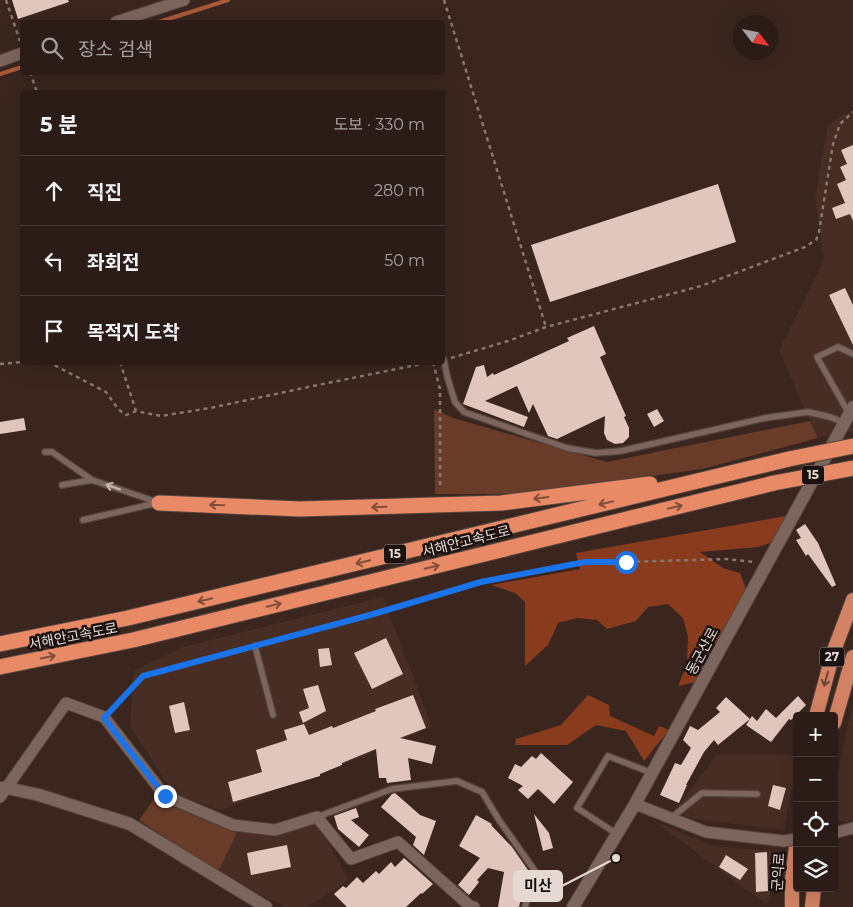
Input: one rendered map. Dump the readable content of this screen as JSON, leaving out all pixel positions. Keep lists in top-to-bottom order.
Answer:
{
  "streets": {
    "highway": [
      "15",
      "서해안고속도로",
      "27",
      "군익로"
    ],
    "street": ["동군산로"]
  },
  "places": ["미산"],
  "north": "bottom right",
  "page": {
    "search": "장소 검색",
    "heading": ["5 분", "도보 · 330 m"],
    "list": [
      ["직진", "280 m"],
      ["좌회전", "50 m"],
      "목적지 도착"
    ],
    "map_buttons": ["+", "−"]
  }
}
